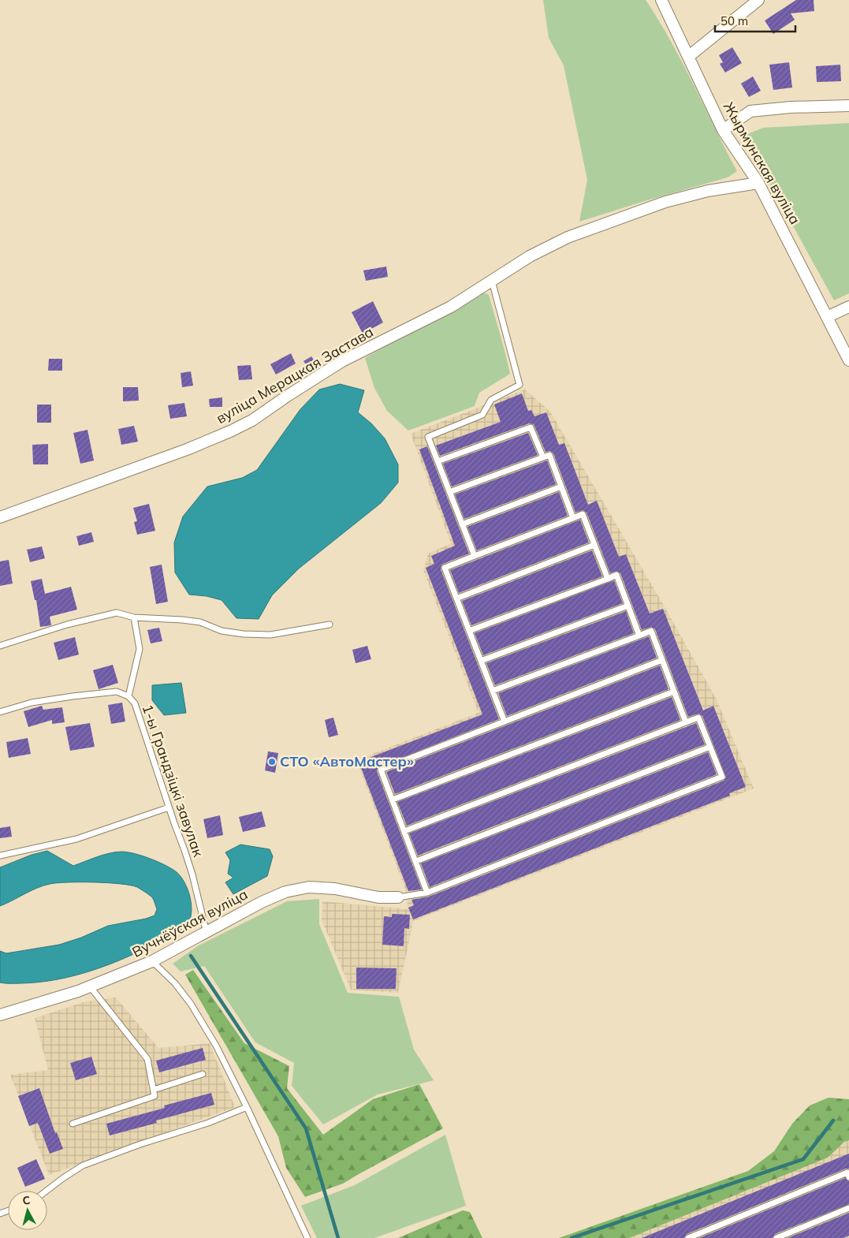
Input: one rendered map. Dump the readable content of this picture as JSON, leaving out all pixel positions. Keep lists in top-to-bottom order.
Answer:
{
  "streets": {
    "street": ["Жырмунская вуліца", "вуліца Мерацкая Застава", "Вучнёўская вуліца"],
    "lane": ["1-ы Грандзіцкі завулак"]
  },
  "crossings": [
    ["Жырмунская вуліца", "вуліца Мерацкая Застава"],
    ["1-ы Грандзіцкі завулак", "Вучнёўская вуліца"]
  ],
  "places": ["СТО «АвтоМастер»"],
  "scale_bar": "50 m",
  "north": "top"
}
